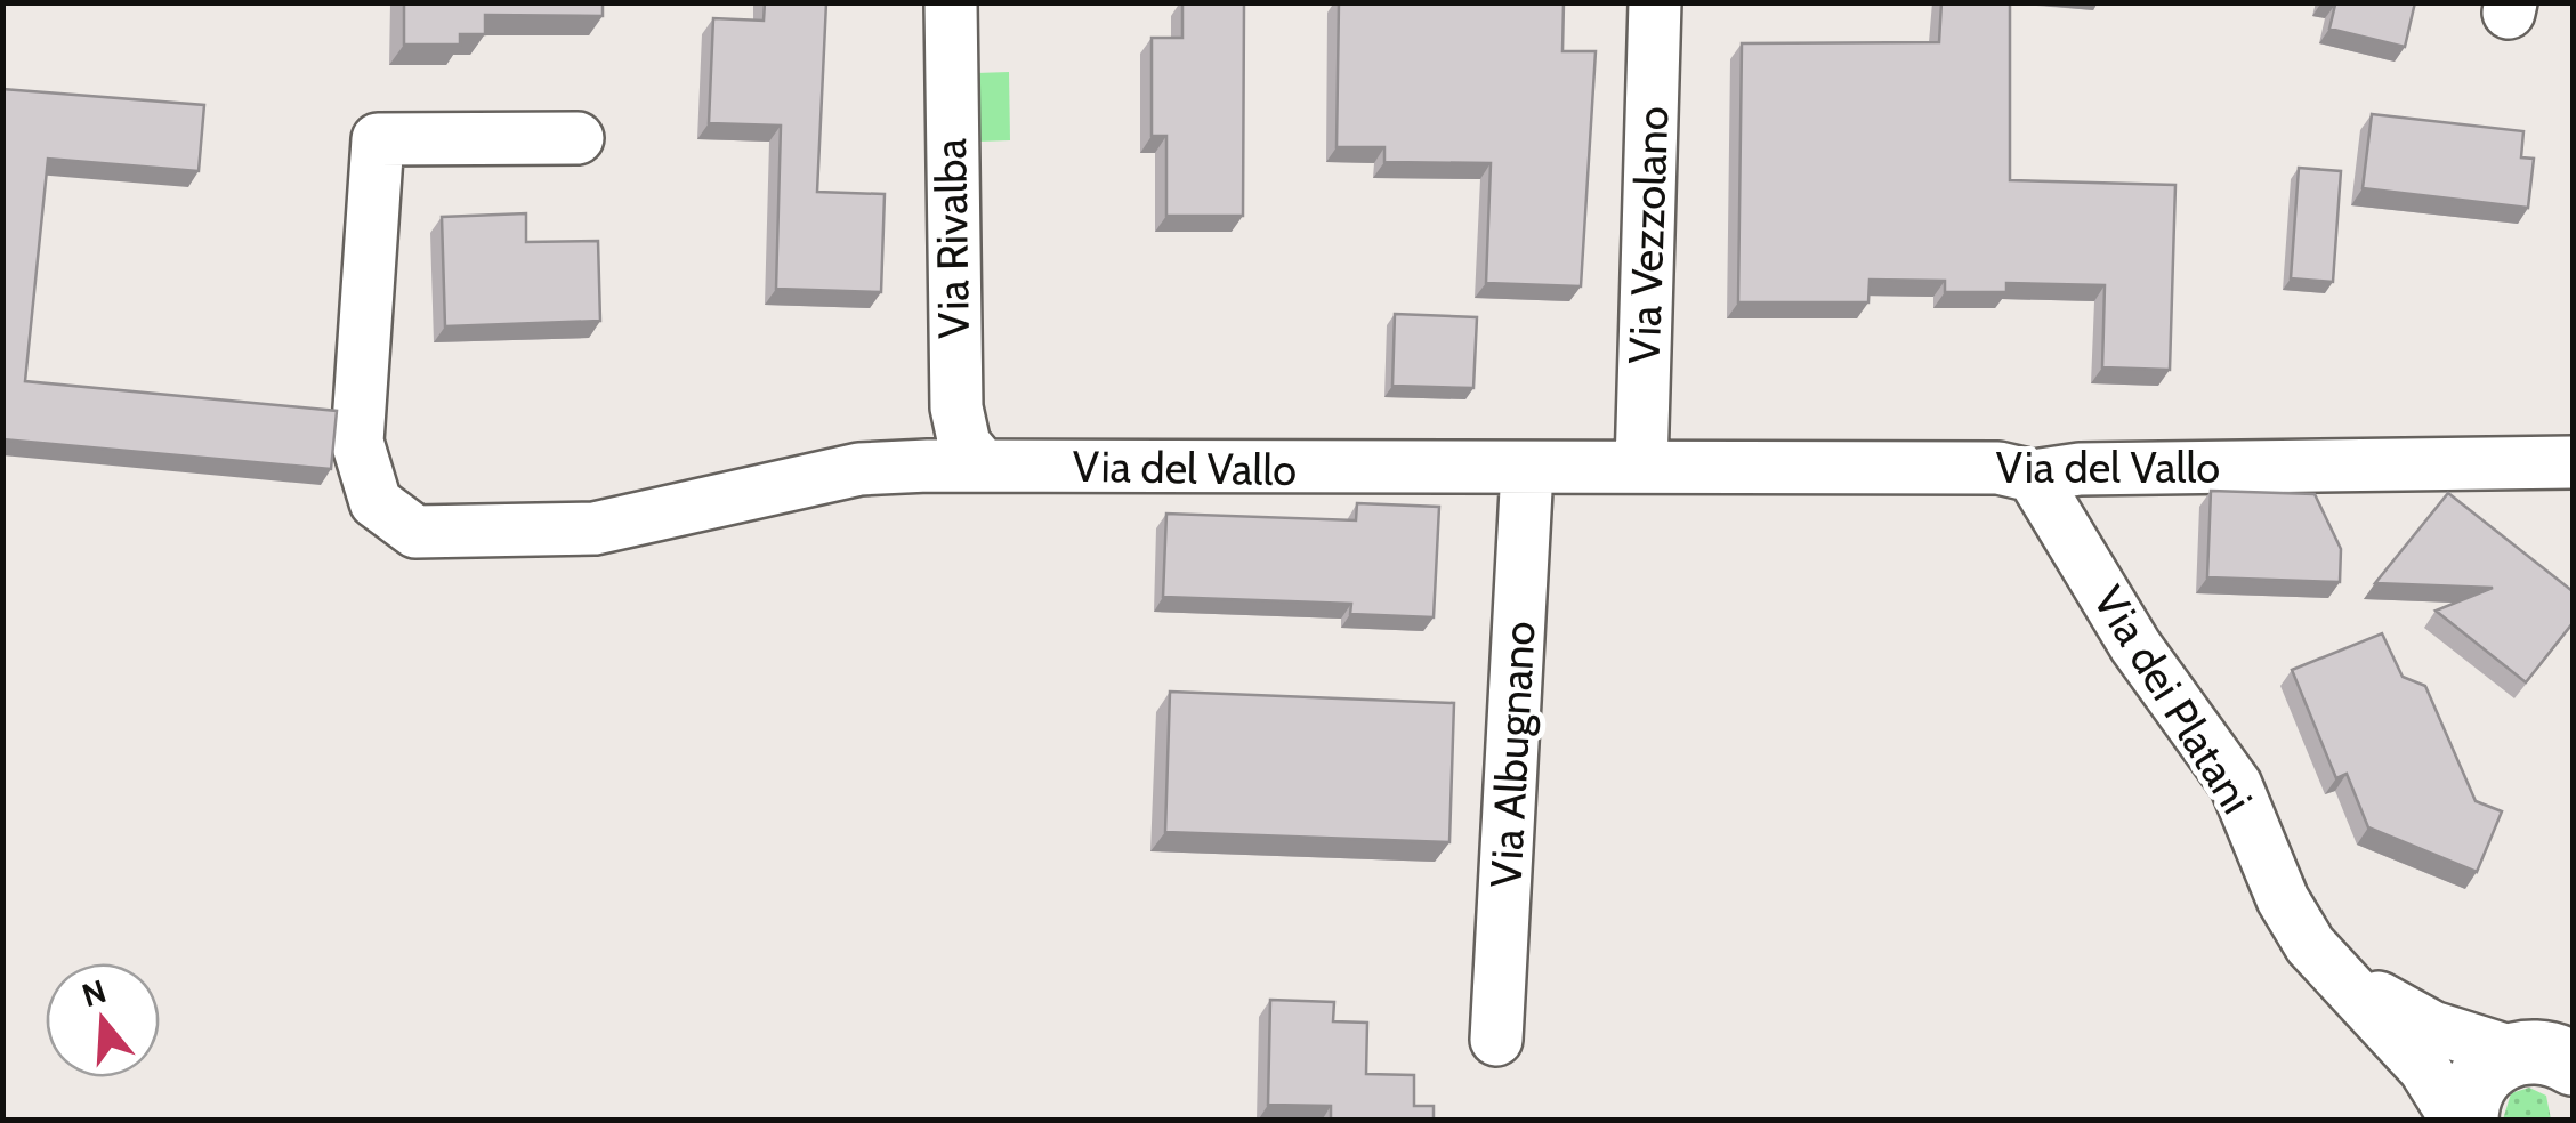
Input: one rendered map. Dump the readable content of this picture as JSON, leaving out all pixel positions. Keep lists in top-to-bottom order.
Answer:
{
  "streets": {
    "street": [
      "Via Vezzolano",
      "Via Rivalba",
      "Via del Vallo",
      "Via dei Platani",
      "Via Albugnano"
    ]
  },
  "crossings": [
    ["Via Vezzolano", "Via del Vallo"],
    ["Via Rivalba", "Via del Vallo"],
    ["Via del Vallo", "Via dei Platani"],
    ["Via del Vallo", "Via Albugnano"]
  ],
  "north": "top"
}
